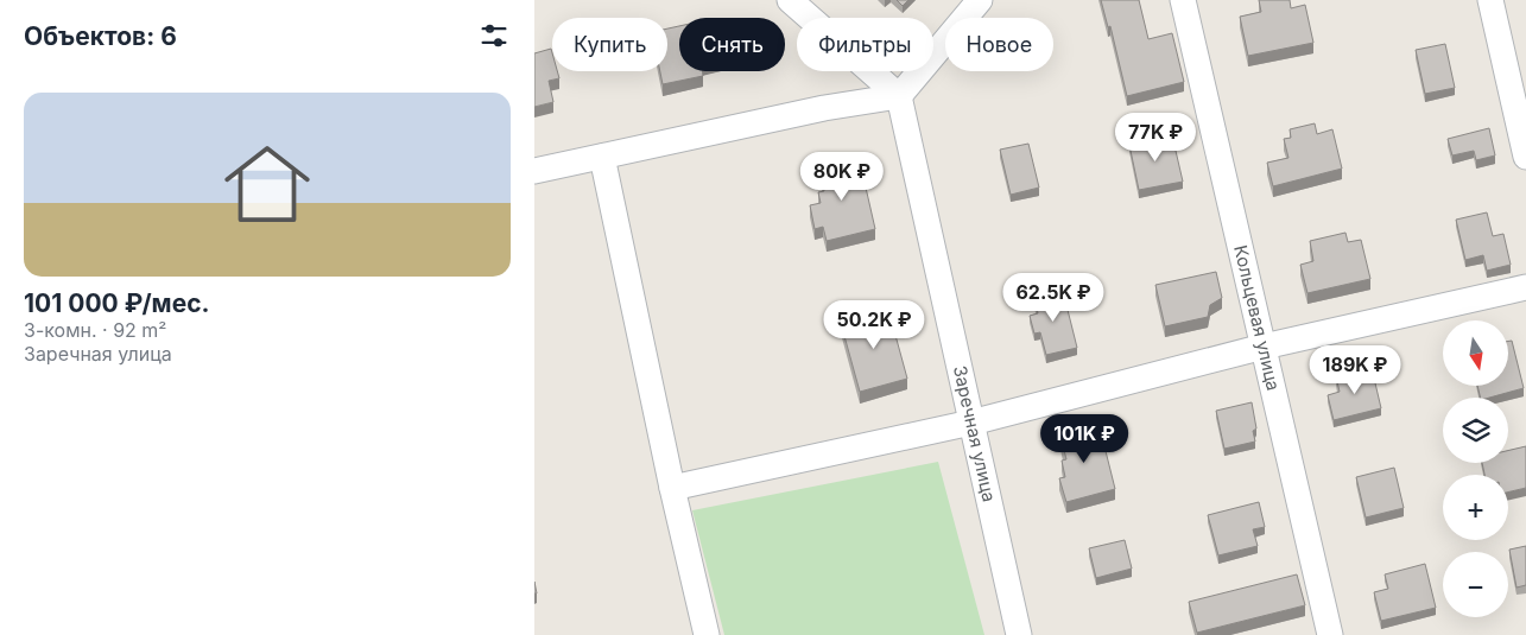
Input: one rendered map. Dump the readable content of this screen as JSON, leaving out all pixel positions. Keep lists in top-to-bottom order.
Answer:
{
  "streets": {
    "street": ["Кольцевая улица", "Заречная улица"]
  },
  "north": "bottom",
  "page": {
    "heading": "Объектов: 6",
    "chip": [
      "Купить",
      "Снять",
      "Фильтры",
      "Новое"
    ],
    "list": [
      {
        "name": "101 000 ₽/мес.",
        "note": "3-комн. · 92 m² · Заречная улица"
      }
    ],
    "price": [
      "77K ₽",
      "80K ₽",
      "62.5K ₽",
      "50.2K ₽",
      "189K ₽",
      "101K ₽"
    ],
    "map_buttons": ["+", "−"]
  }
}
